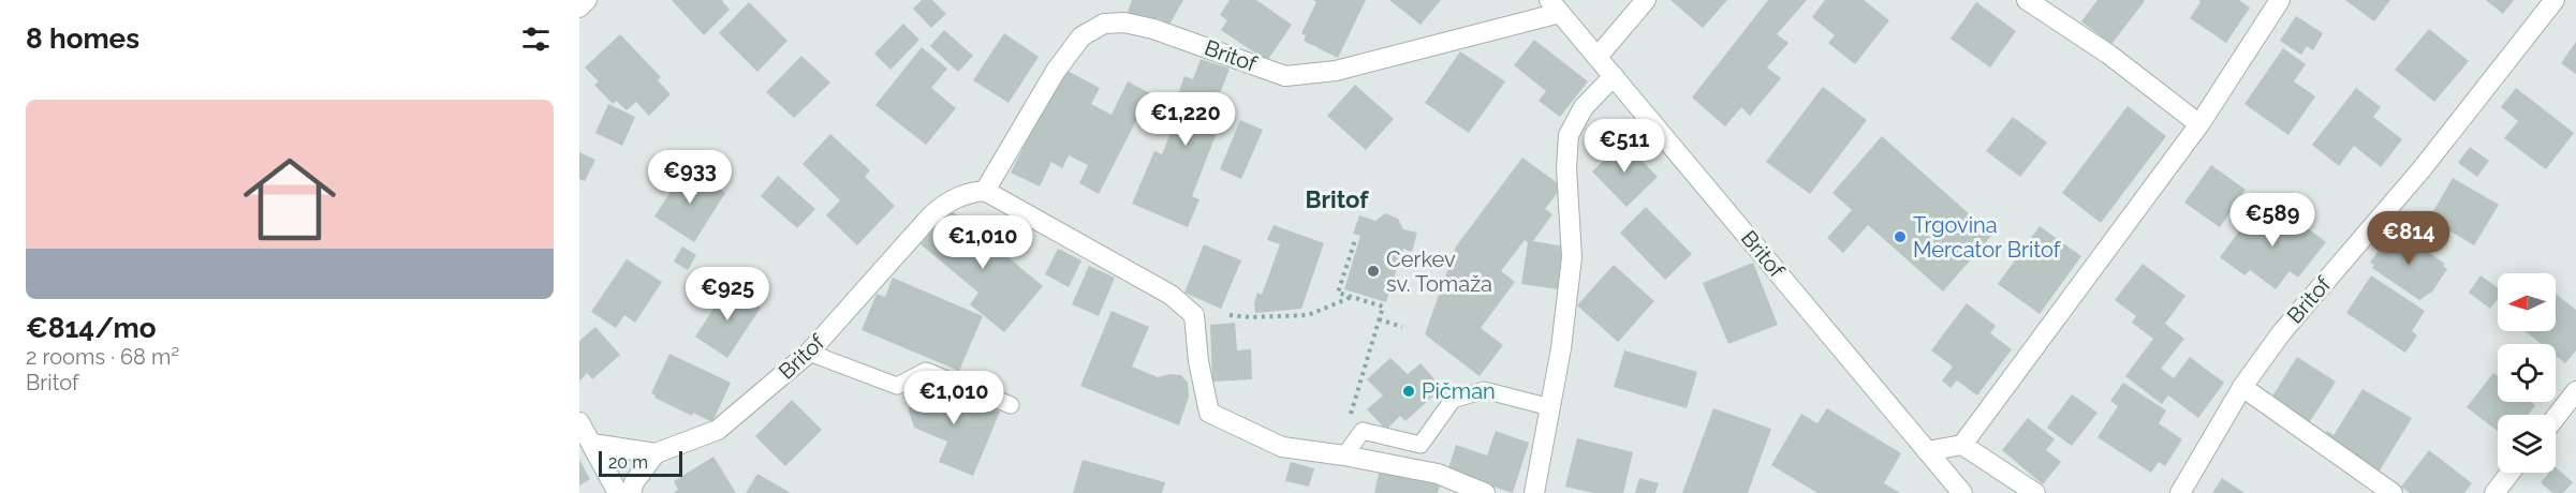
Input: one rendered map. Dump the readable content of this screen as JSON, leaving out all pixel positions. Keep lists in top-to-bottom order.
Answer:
{
  "streets": {
    "street": ["Britof"]
  },
  "districts": ["Britof"],
  "places": ["Trgovina Mercator Britof", "Cerkev sv. Tomaža", "Pičman"],
  "scale_bar": "20 m",
  "north": "left",
  "page": {
    "heading": "8 homes",
    "list": [
      {
        "name": "€814/mo",
        "note": "2 rooms · 68 m² · Britof"
      }
    ],
    "price": [
      "€1,220",
      "€511",
      "€933",
      "€589",
      "€814",
      "€1,010",
      "€925",
      "€1,010"
    ],
    "scale": "20 m"
  }
}
